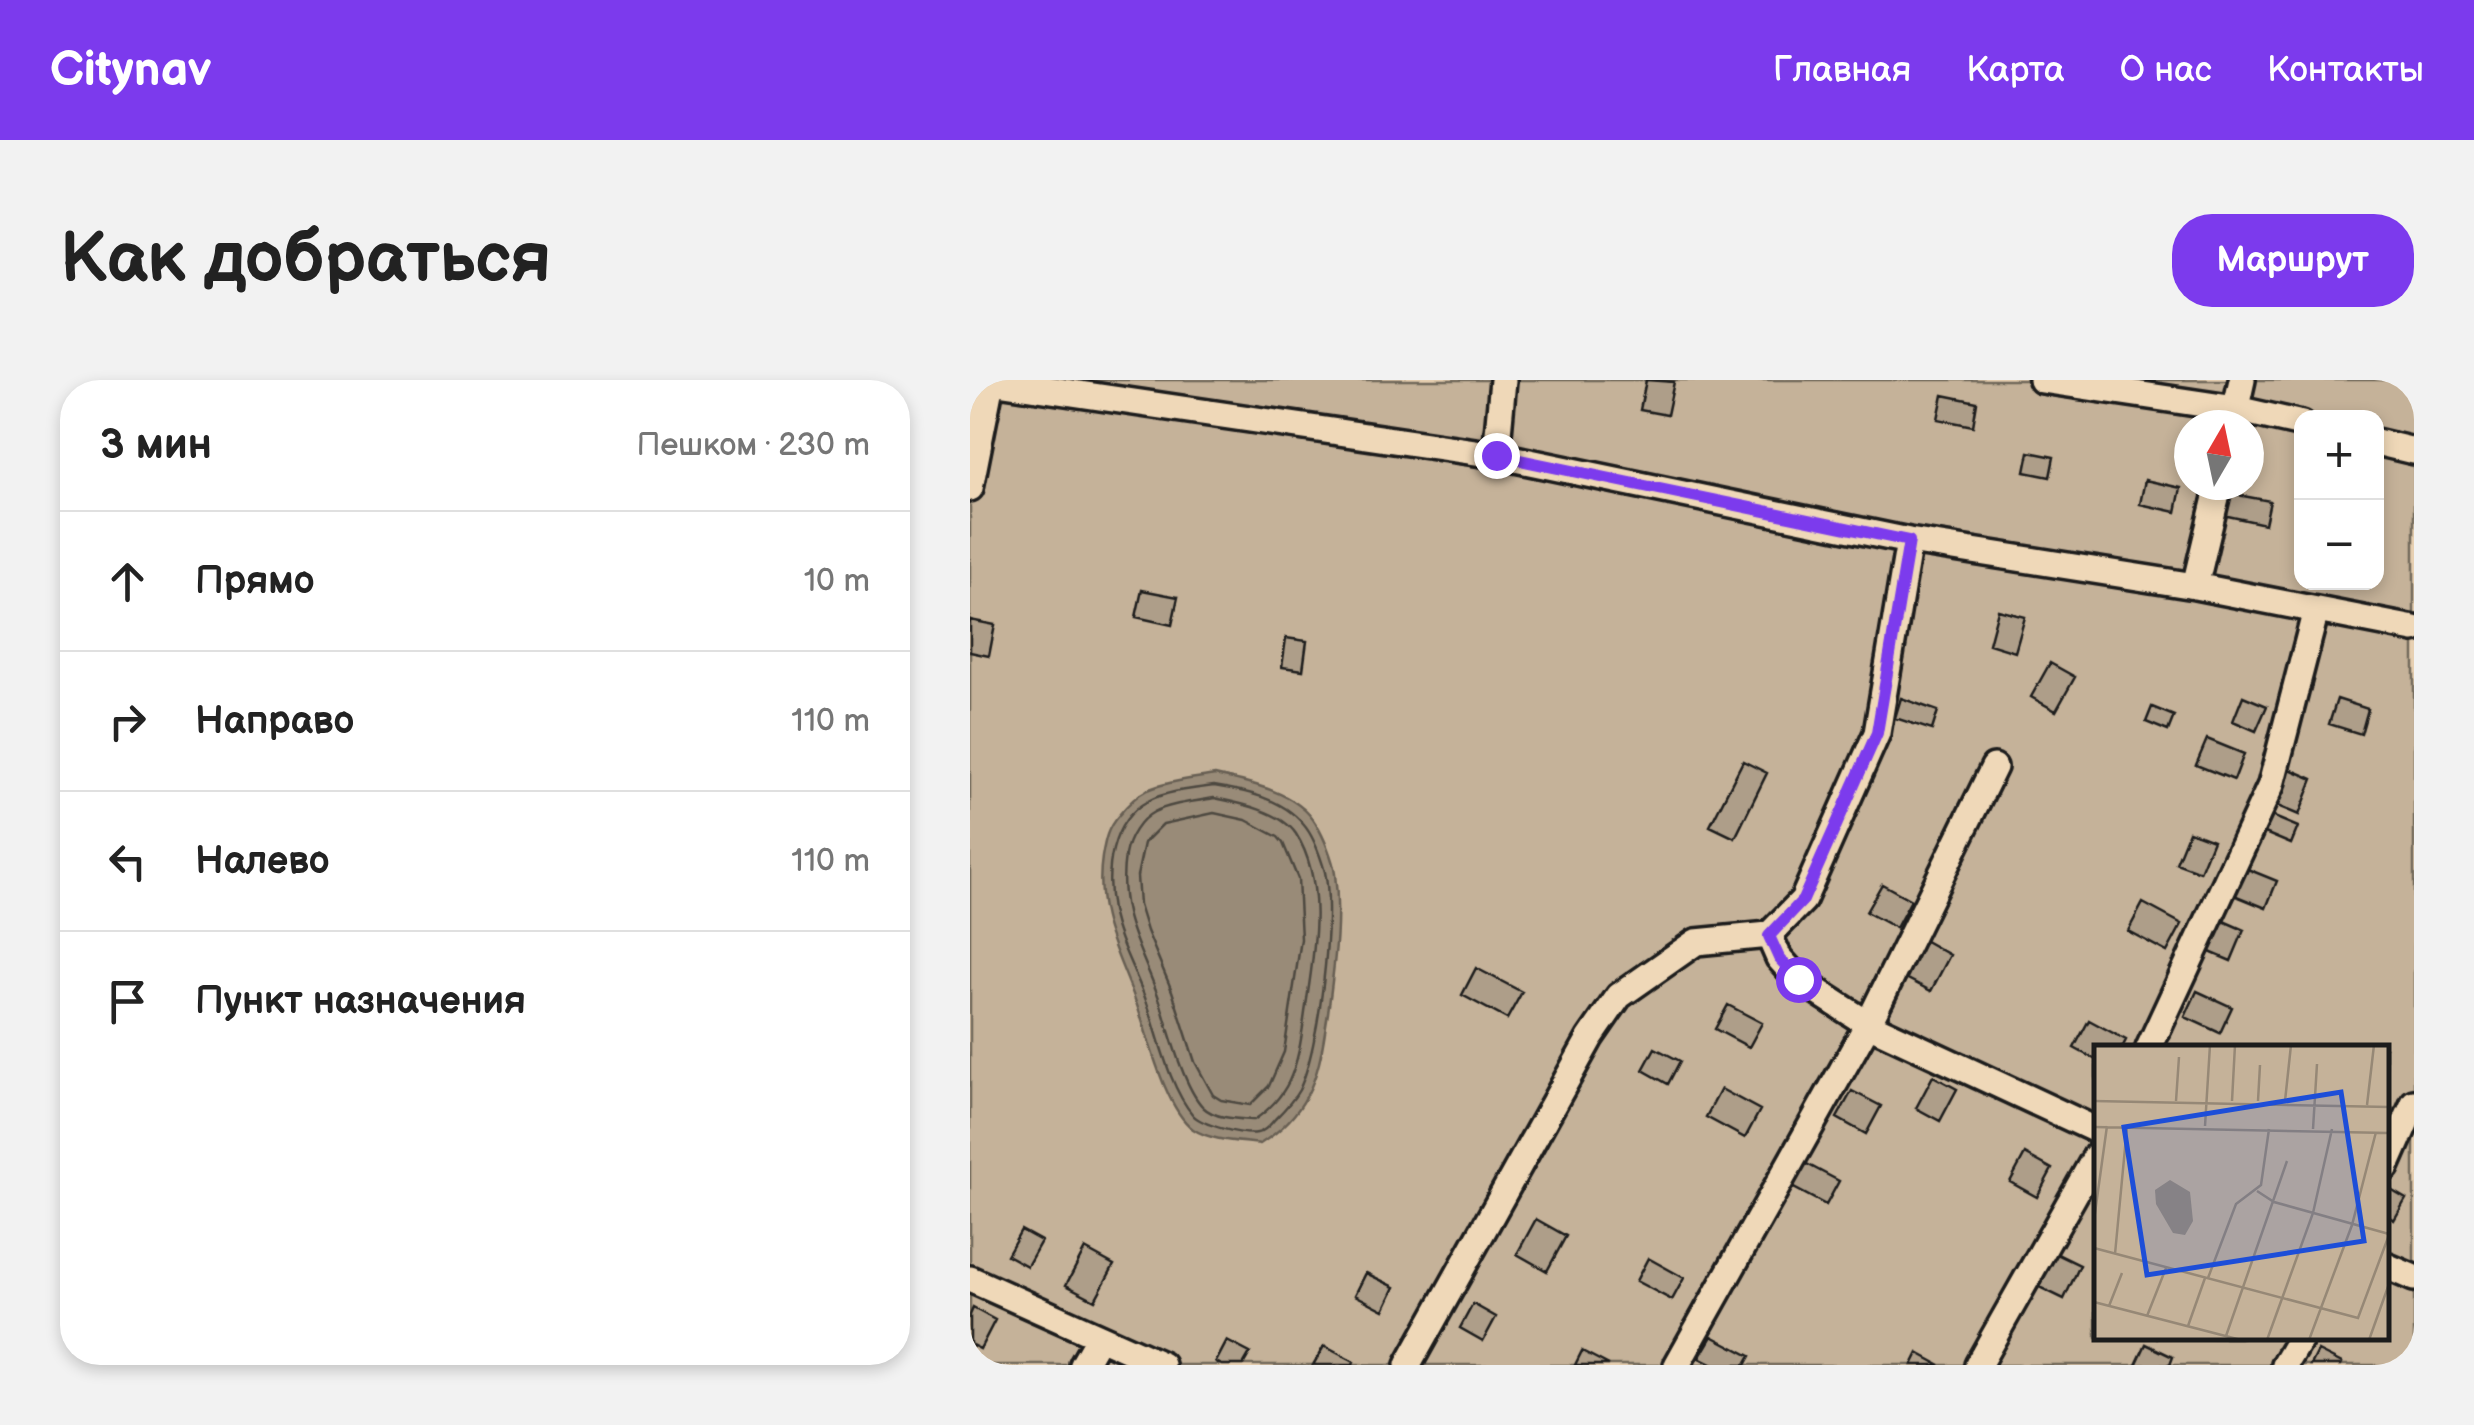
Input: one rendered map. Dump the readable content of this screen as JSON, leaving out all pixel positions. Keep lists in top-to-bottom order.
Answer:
{
  "north": "top",
  "page": {
    "header": "Citynav",
    "nav": [
      "Главная",
      "Карта",
      "О нас",
      "Контакты"
    ],
    "buttons": "Маршрут",
    "title": "Как добраться",
    "heading": ["3 мин", "Пешком · 230 m"],
    "map_buttons": ["+", "−"],
    "list": [
      ["Прямо", "10 m"],
      ["Направо", "110 m"],
      ["Налево", "110 m"],
      "Пункт назначения"
    ]
  }
}
